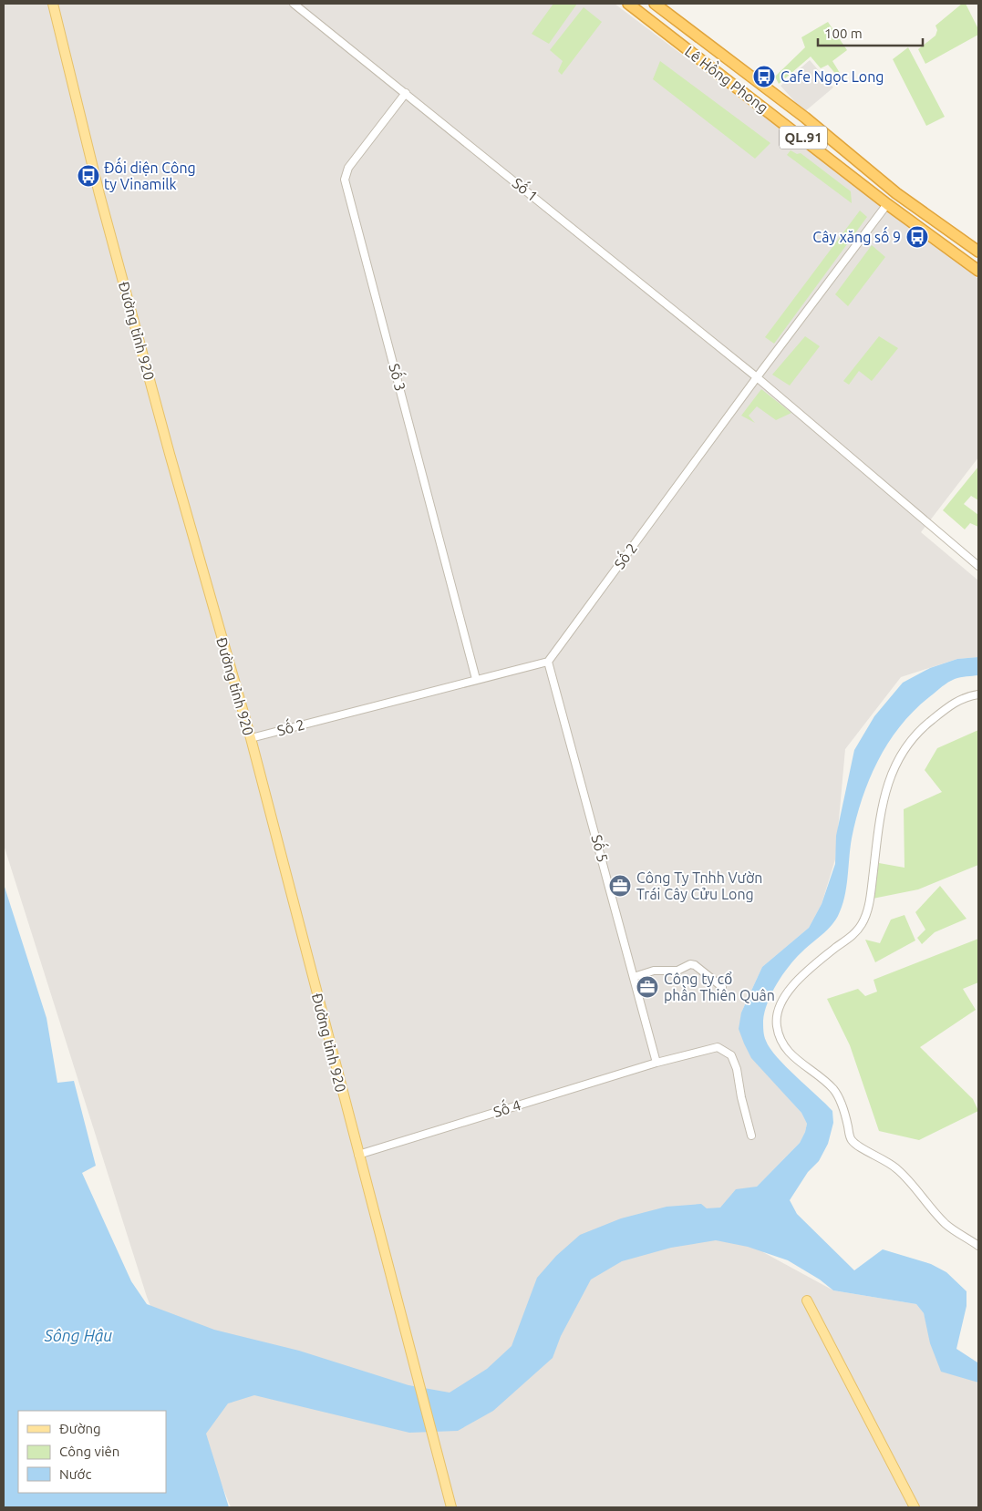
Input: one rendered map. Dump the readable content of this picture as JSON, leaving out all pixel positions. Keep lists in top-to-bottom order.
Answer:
{
  "streets": {
    "highway": ["Lê Hồng Phong", "QL.91"],
    "main road": ["Đường tỉnh 920"],
    "street": [
      "Số 1",
      "Số 3",
      "Số 2",
      "Số 5",
      "Số 4"
    ]
  },
  "crossings": [
    ["Lê Hồng Phong", "Số 2"],
    ["Số 1", "Số 3"],
    ["Số 1", "Số 2"],
    ["Đường tỉnh 920", "Số 2"],
    ["Đường tỉnh 920", "Số 4"],
    ["Số 3", "Số 2"],
    ["Số 2", "Số 5"],
    ["Số 5", "Số 4"]
  ],
  "water": ["Sông Hậu"],
  "places": {
    "bus stop": ["Cafe Ngọc Long", "Đối diện Công ty Vinamilk", "Cây xăng số 9"],
    "office": ["Công Ty Tnhh Vườn Trái Cây Cửu Long", "Công ty cổ phần Thiên Quân"]
  },
  "legend": ["Đường", "Công viên", "Nước"],
  "scale_bar": "100 m"
}
